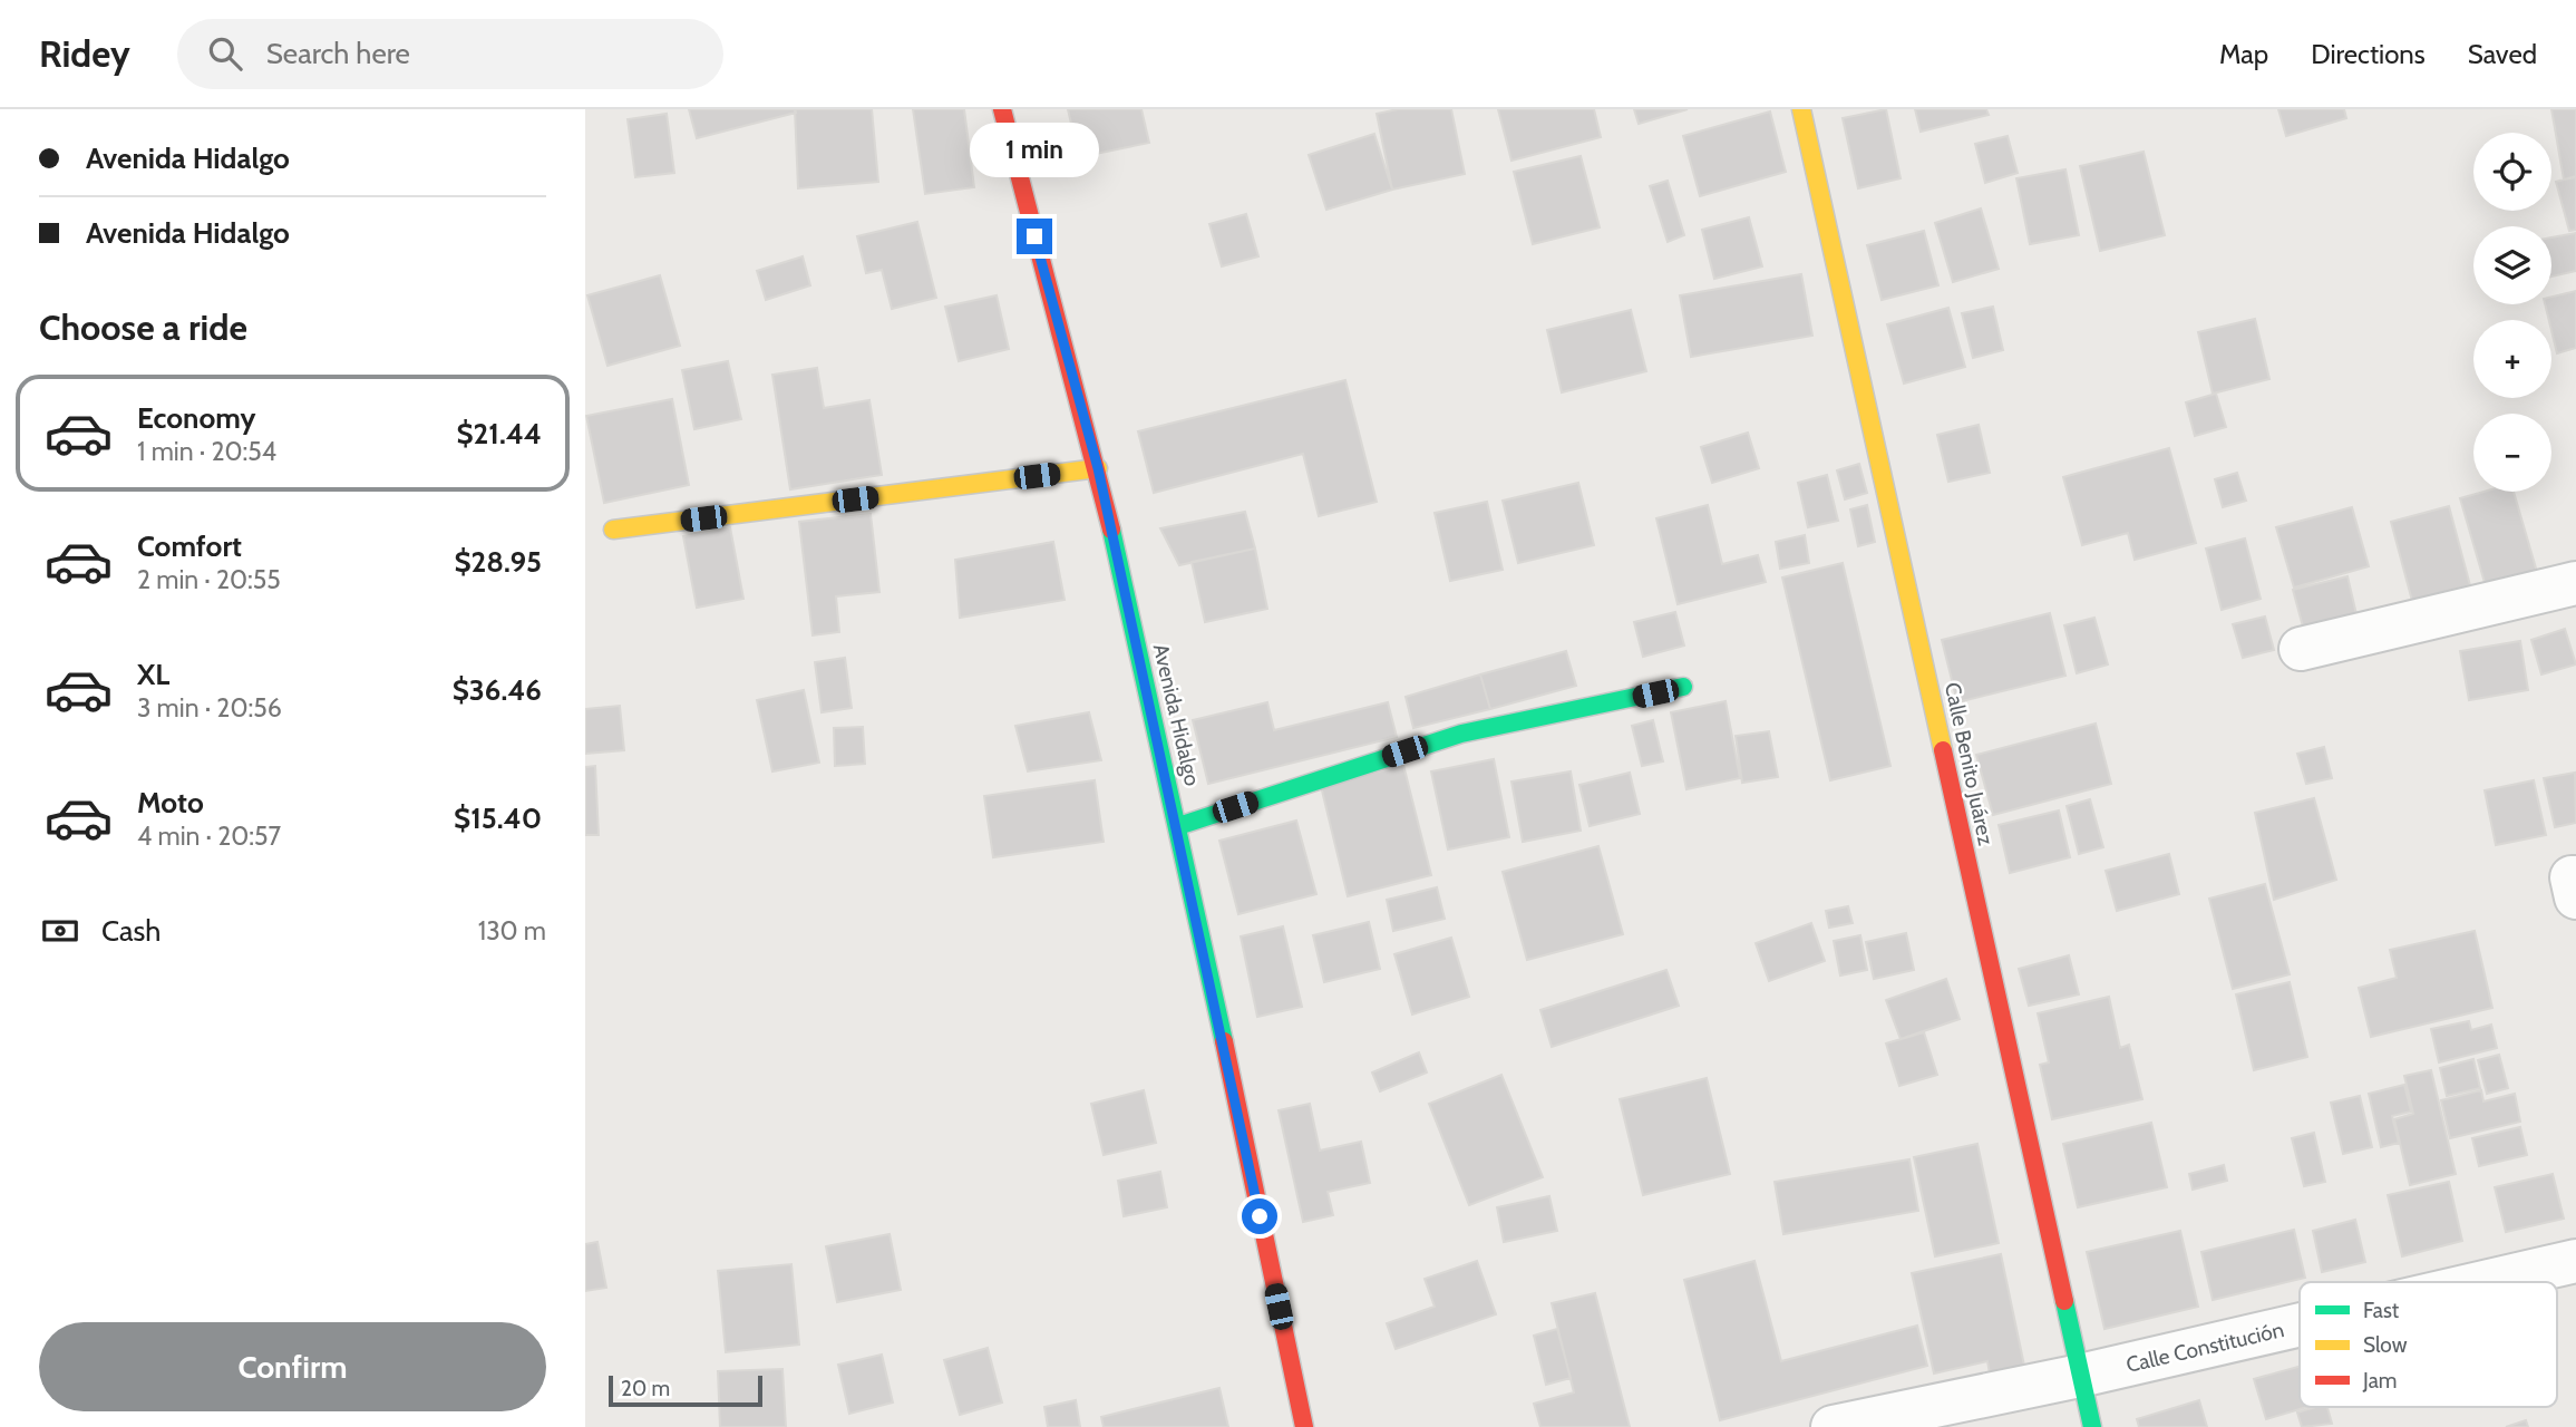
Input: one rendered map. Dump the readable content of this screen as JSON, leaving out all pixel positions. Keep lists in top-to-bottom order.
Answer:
{
  "streets": {
    "street": ["Avenida Hidalgo", "Calle Benito Juárez", "Calle Constitución"]
  },
  "crossings": [
    ["Calle Benito Juárez", "Calle Constitución"]
  ],
  "legend": ["Fast", "Slow", "Jam"],
  "scale_bar": "20 m",
  "page": {
    "header": "Ridey",
    "search": "Search here",
    "nav": ["Map", "Directions", "Saved"],
    "banner": ["Avenida Hidalgo", "Avenida Hidalgo"],
    "bubble": "1 min",
    "map_buttons": ["+", "−"],
    "heading": "Choose a ride",
    "list": [
      {
        "name": "Economy",
        "note": "1 min · 20:54",
        "value": "$21.44"
      },
      {
        "name": "Comfort",
        "note": "2 min · 20:55",
        "value": "$28.95"
      },
      {
        "name": "XL",
        "note": "3 min · 20:56",
        "value": "$36.46"
      },
      {
        "name": "Moto",
        "note": "4 min · 20:57",
        "value": "$15.40"
      }
    ],
    "pay": ["Cash", "130 m"],
    "buttons": "Confirm",
    "scale": "20 m"
  }
}
